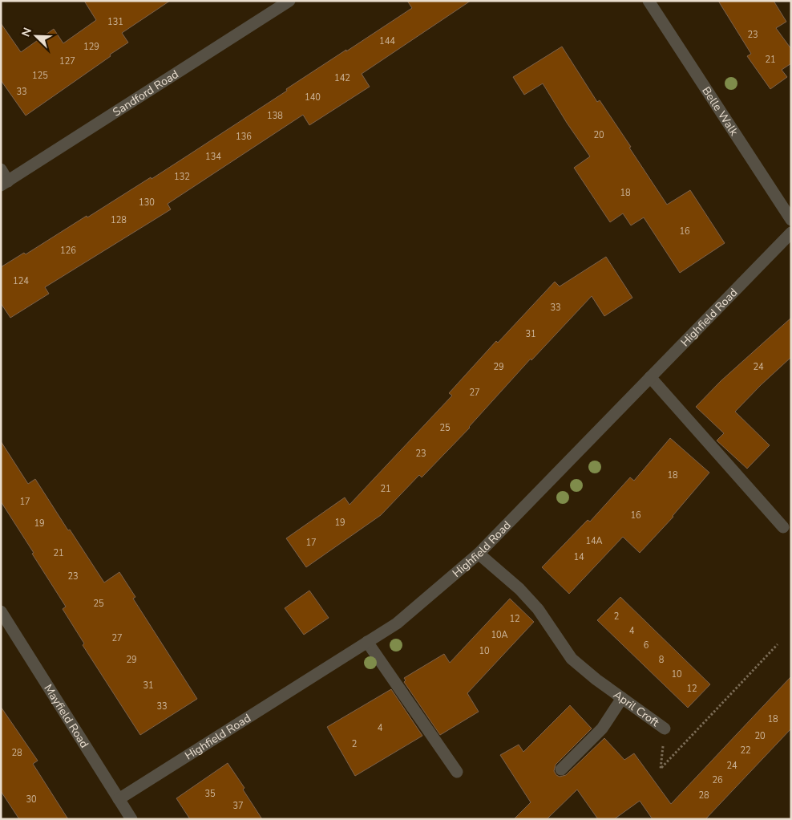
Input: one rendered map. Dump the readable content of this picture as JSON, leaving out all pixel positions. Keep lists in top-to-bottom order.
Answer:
{
  "streets": {
    "street": [
      "Sandford Road",
      "Belle Walk",
      "Highfield Road",
      "April Croft",
      "Mayfield Road"
    ]
  },
  "crossings": [
    ["Highfield Road", "April Croft"],
    ["Highfield Road", "Mayfield Road"]
  ],
  "house_numbers": [
    "131",
    "23",
    "144",
    "129",
    "21",
    "127",
    "125",
    "142",
    "33",
    "140",
    "138",
    "20",
    "136",
    "134",
    "132",
    "18",
    "130",
    "128",
    "16",
    "126",
    "124",
    "33",
    "31",
    "29",
    "24",
    "27",
    "25",
    "23",
    "18",
    "21",
    "17",
    "16",
    "19",
    "19",
    "14A",
    "17",
    "21",
    "14",
    "23",
    "25",
    "2",
    "12",
    "4",
    "10A",
    "27",
    "6",
    "10",
    "29",
    "8",
    "10",
    "31",
    "12",
    "33",
    "18",
    "4",
    "20",
    "2",
    "22",
    "28",
    "24",
    "26",
    "35",
    "28",
    "30",
    "37"
  ],
  "north": "top left"
}
